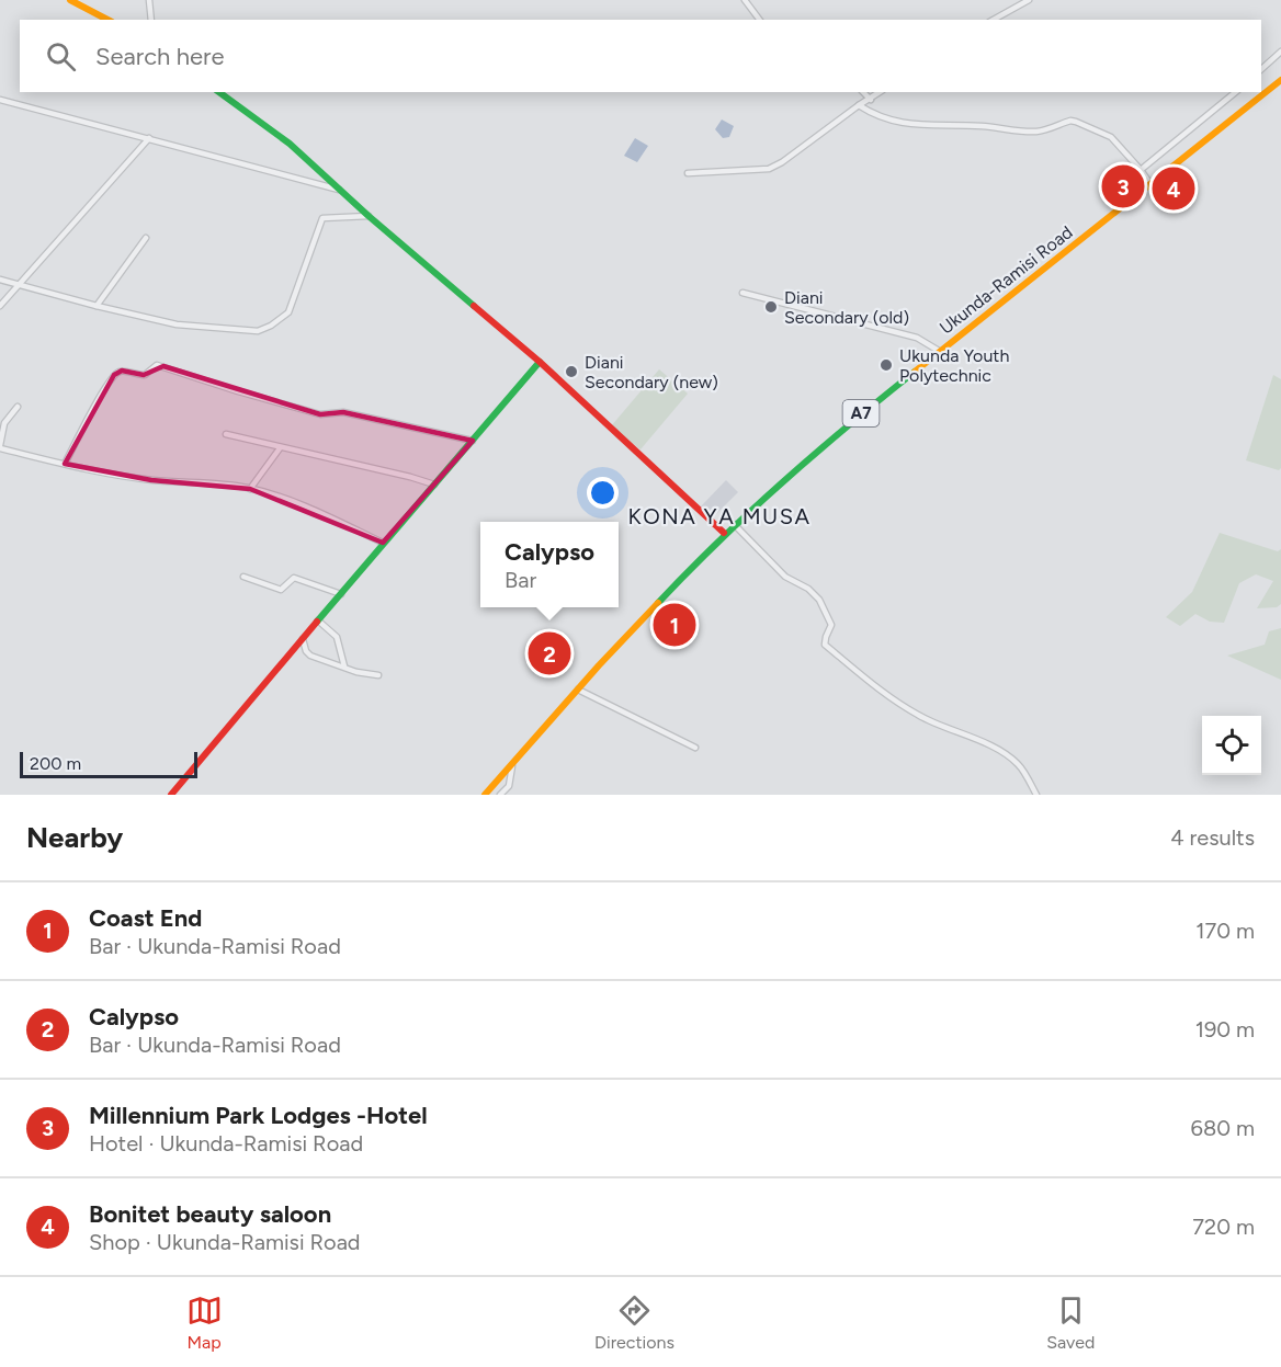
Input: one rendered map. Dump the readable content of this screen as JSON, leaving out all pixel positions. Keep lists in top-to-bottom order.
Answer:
{
  "streets": {
    "main road": ["Ukunda-Ramisi Road", "A7"]
  },
  "districts": ["KONA YA MUSA"],
  "places": ["Diani Secondary (old)", "Ukunda Youth Polytechnic", "Diani Secondary (new)"],
  "scale_bar": "200 m",
  "page": {
    "search": "Search here",
    "pins": [
      "3",
      "4",
      "1",
      "2"
    ],
    "popup": ["Calypso", "Bar"],
    "scale": "200 m",
    "heading": ["Nearby", "4 results"],
    "list": [
      {
        "mark": "1",
        "name": "Coast End",
        "note": "Bar · Ukunda-Ramisi Road",
        "value": "170 m"
      },
      {
        "mark": "2",
        "name": "Calypso",
        "note": "Bar · Ukunda-Ramisi Road",
        "value": "190 m"
      },
      {
        "mark": "3",
        "name": "Millennium Park Lodges -Hotel",
        "note": "Hotel · Ukunda-Ramisi Road",
        "value": "680 m"
      },
      {
        "mark": "4",
        "name": "Bonitet beauty saloon",
        "note": "Shop · Ukunda-Ramisi Road",
        "value": "720 m"
      }
    ],
    "nav": ["Map", "Directions", "Saved"]
  }
}
